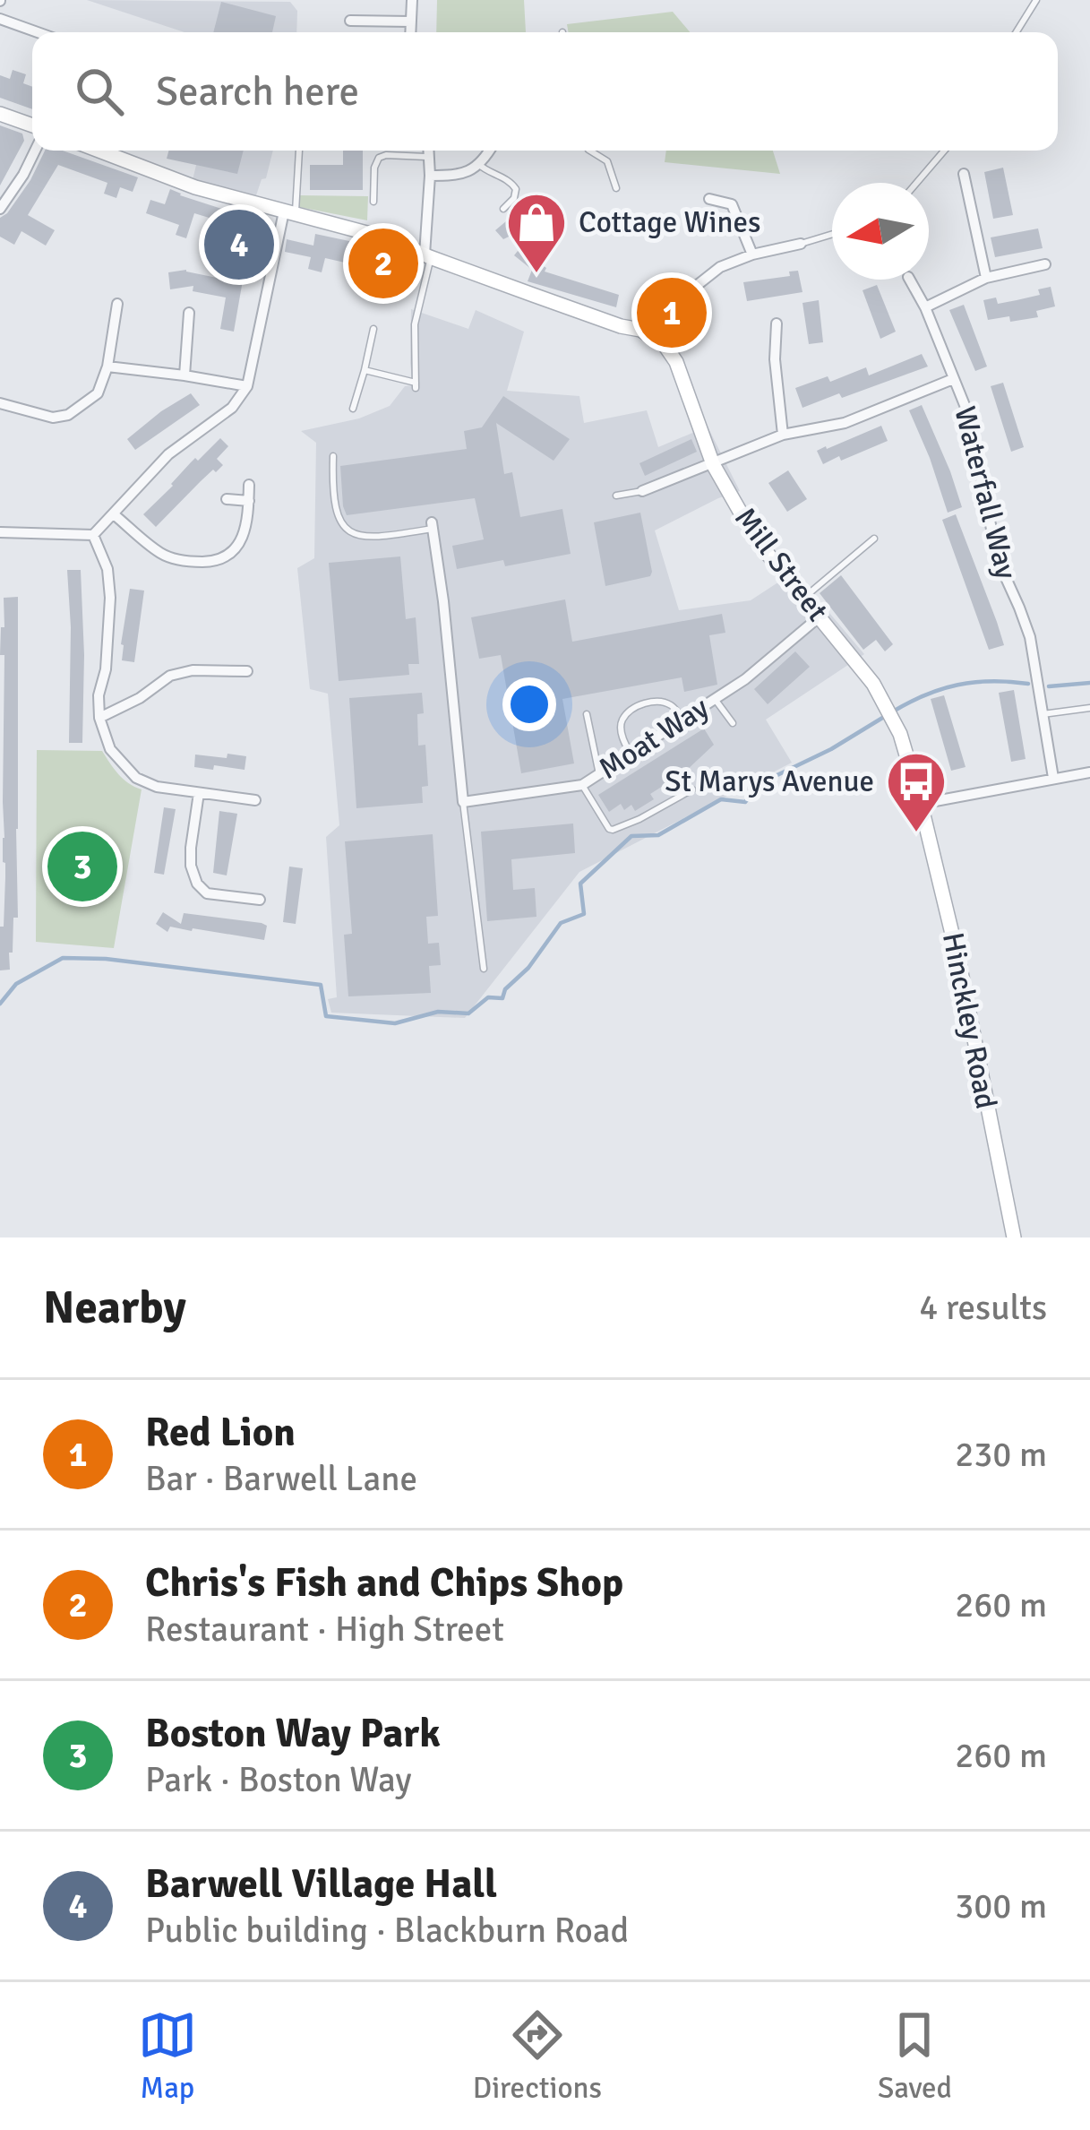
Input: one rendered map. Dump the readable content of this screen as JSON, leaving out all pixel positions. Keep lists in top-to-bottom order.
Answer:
{
  "streets": {
    "street": [
      "Waterfall Way",
      "Mill Street",
      "Moat Way",
      "Hinckley Road"
    ]
  },
  "crossings": [
    ["Mill Street", "Moat Way"],
    ["Mill Street", "Hinckley Road"]
  ],
  "places": {
    "shop": ["Cottage Wines"],
    "bus stop": ["St Marys Avenue"]
  },
  "north": "left",
  "page": {
    "search": "Search here",
    "pins": [
      "4",
      "2",
      "1",
      "3"
    ],
    "heading": ["Nearby", "4 results"],
    "list": [
      {
        "mark": "1",
        "name": "Red Lion",
        "note": "Bar · Barwell Lane",
        "value": "230 m"
      },
      {
        "mark": "2",
        "name": "Chris's Fish and Chips Shop",
        "note": "Restaurant · High Street",
        "value": "260 m"
      },
      {
        "mark": "3",
        "name": "Boston Way Park",
        "note": "Park · Boston Way",
        "value": "260 m"
      },
      {
        "mark": "4",
        "name": "Barwell Village Hall",
        "note": "Public building · Blackburn Road",
        "value": "300 m"
      }
    ],
    "nav": ["Map", "Directions", "Saved"]
  }
}
